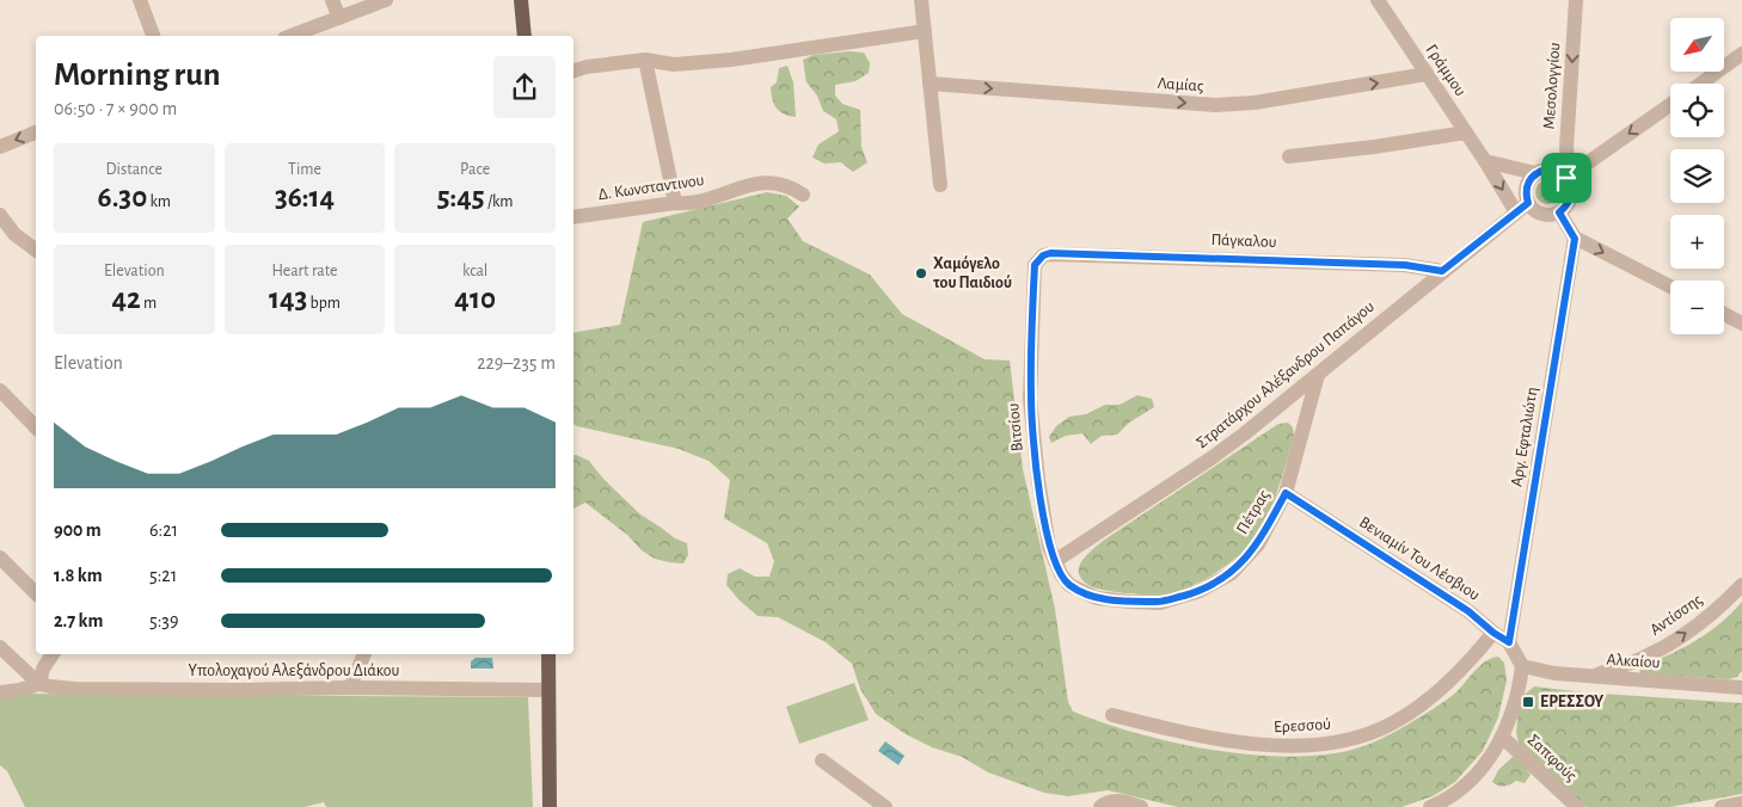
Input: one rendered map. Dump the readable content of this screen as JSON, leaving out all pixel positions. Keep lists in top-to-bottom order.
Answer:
{
  "streets": {
    "street": [
      "Γράμμου",
      "Λαμίας",
      "Μεσολογγίου",
      "Δ. Κωνσταντινου",
      "Πάγκαλου",
      "Στρατάρχου Αλέξανδρου Παπάγου",
      "Βιτσίου",
      "Αργ. Εφταλιώτη",
      "Πέτρας",
      "Βενιαμίν Του Λέσβιου",
      "Αντίσσης",
      "Αλκαίου",
      "Υπολοχαγού Αλεξάνδρου Διάκου",
      "Ερεσσού",
      "Σαπφούς"
    ]
  },
  "crossings": [
    ["Γράμμου", "Λαμίας"],
    ["Γράμμου", "Μεσολογγίου"],
    ["Γράμμου", "Στρατάρχου Αλέξανδρου Παπάγου"],
    ["Μεσολογγίου", "Στρατάρχου Αλέξανδρου Παπάγου"],
    ["Πάγκαλου", "Στρατάρχου Αλέξανδρου Παπάγου"],
    ["Πάγκαλου", "Βιτσίου"],
    ["Στρατάρχου Αλέξανδρου Παπάγου", "Βιτσίου"],
    ["Στρατάρχου Αλέξανδρου Παπάγου", "Πέτρας"],
    ["Βιτσίου", "Πέτρας"],
    ["Αργ. Εφταλιώτη", "Βενιαμίν Του Λέσβιου"],
    ["Πέτρας", "Βενιαμίν Του Λέσβιου"],
    ["Βενιαμίν Του Λέσβιου", "Αλκαίου"],
    ["Βενιαμίν Του Λέσβιου", "Ερεσσού"],
    ["Αντίσσης", "Αλκαίου"]
  ],
  "one_way": ["Λαμίας", "Μεσολογγίου", "Αντίσσης"],
  "places": {
    "other": ["Χαμόγελο του Παιδιού"],
    "transit": ["ΕΡΕΣΣΟΥ"]
  },
  "north": "bottom left",
  "page": {
    "map_buttons": ["+", "−"],
    "heading": ["Morning run", "06:50 · 7 × 900 m"],
    "stats": [
      ["Distance", "6.30 km"],
      ["Time", "36:14"],
      ["Pace", "5:45 /km"],
      ["Elevation", "42 m"],
      ["Heart rate", "143 bpm"],
      ["kcal", "410"]
    ],
    "chart": ["Elevation", "229–235 m"],
    "list": [
      {
        "name": "900 m",
        "note": "6:21"
      },
      {
        "name": "1.8 km",
        "note": "5:21"
      },
      {
        "name": "2.7 km",
        "note": "5:39"
      }
    ]
  }
}
